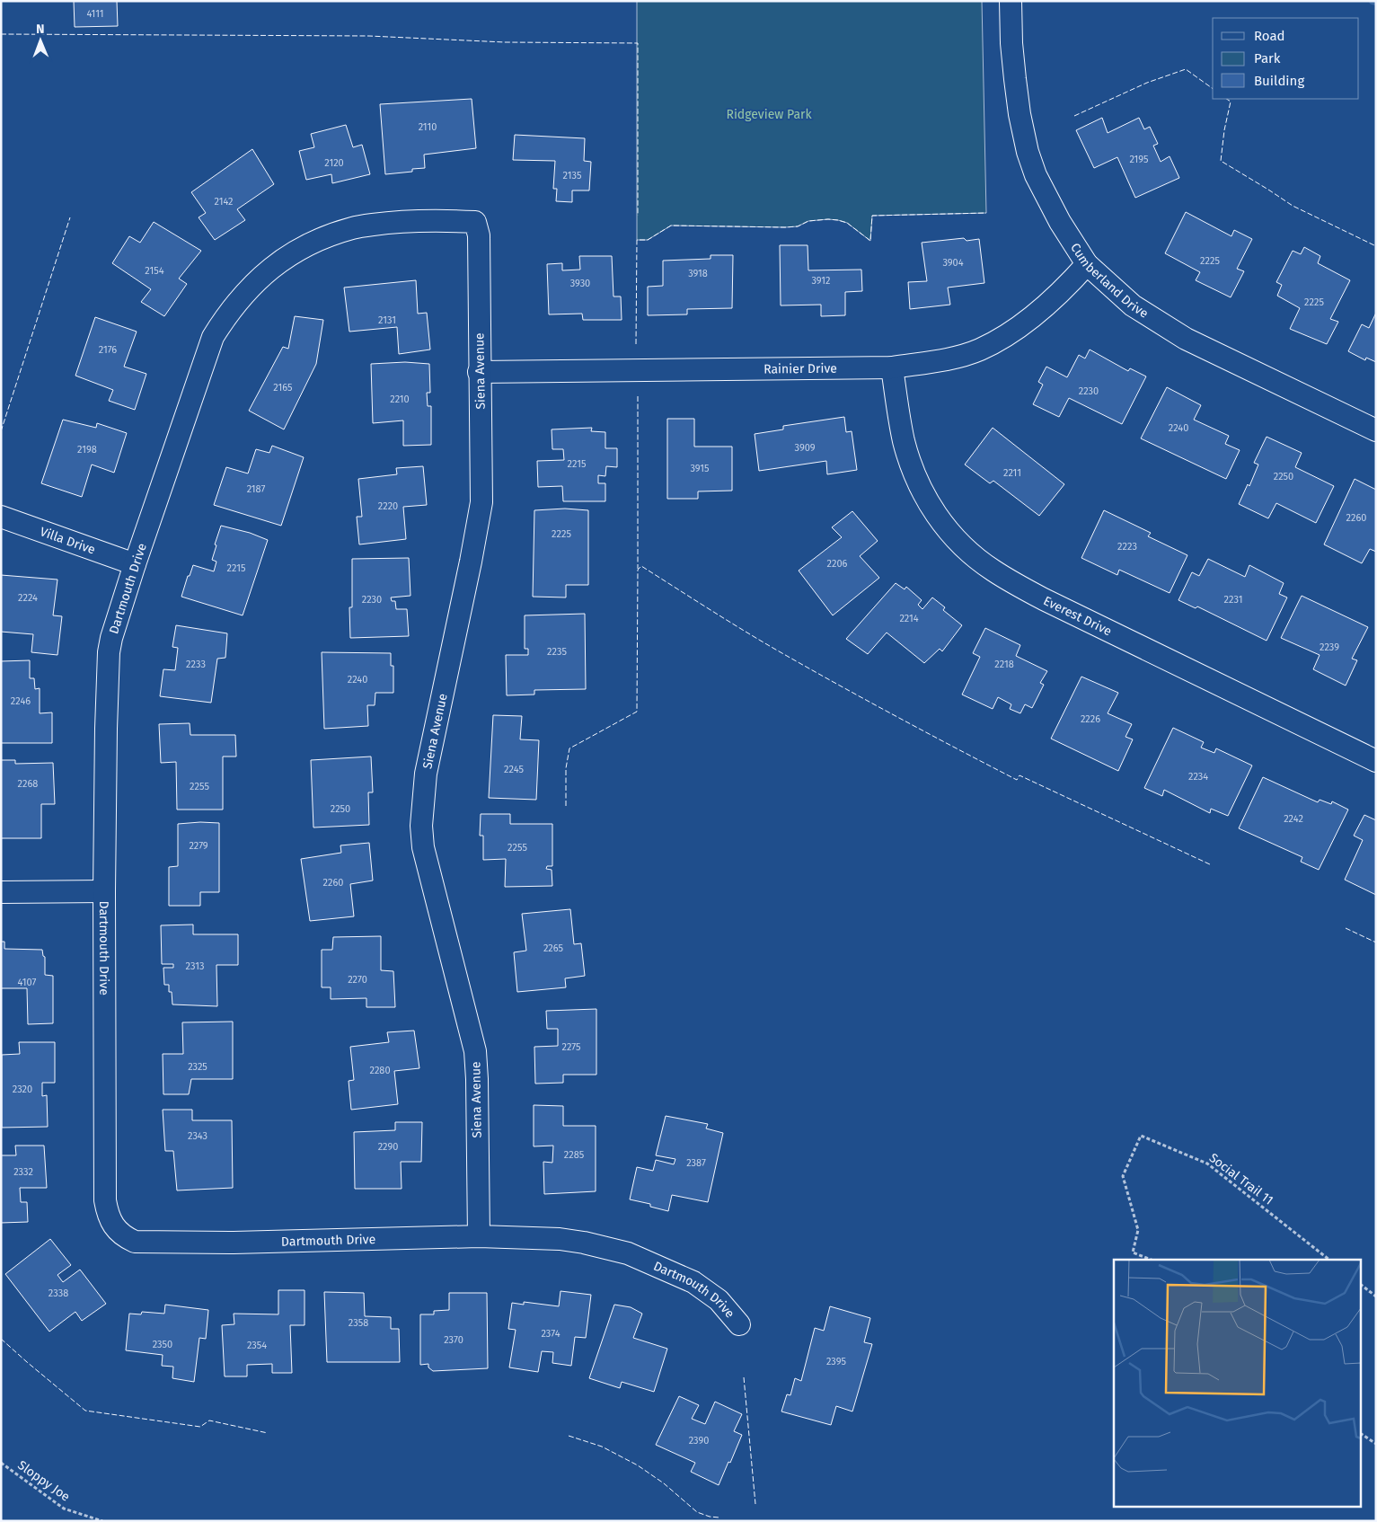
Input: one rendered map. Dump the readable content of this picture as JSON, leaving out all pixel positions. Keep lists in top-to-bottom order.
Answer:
{
  "streets": {
    "street": [
      "Cumberland Drive",
      "Rainier Drive",
      "Siena Avenue",
      "Villa Drive",
      "Dartmouth Drive",
      "Everest Drive"
    ],
    "path": ["Social Trail 11", "Sloppy Joe"]
  },
  "crossings": [
    ["Cumberland Drive", "Rainier Drive"],
    ["Rainier Drive", "Siena Avenue"],
    ["Rainier Drive", "Everest Drive"],
    ["Siena Avenue", "Dartmouth Drive"],
    ["Villa Drive", "Dartmouth Drive"]
  ],
  "parks": ["Ridgeview Park"],
  "house_numbers": [
    "4111",
    "2110",
    "2195",
    "2120",
    "2135",
    "2142",
    "2225",
    "3904",
    "2154",
    "3918",
    "3912",
    "3930",
    "2225",
    "2131",
    "2176",
    "2165",
    "2230",
    "2210",
    "2240",
    "3909",
    "2198",
    "2215",
    "3915",
    "2211",
    "2250",
    "2187",
    "2220",
    "2260",
    "2225",
    "2223",
    "2206",
    "2215",
    "2224",
    "2230",
    "2231",
    "2214",
    "2239",
    "2235",
    "2233",
    "2218",
    "2240",
    "2246",
    "2226",
    "2245",
    "2234",
    "2268",
    "2255",
    "2250",
    "2242",
    "2279",
    "2255",
    "2260",
    "2265",
    "2313",
    "2270",
    "4107",
    "2275",
    "2325",
    "2280",
    "2320",
    "2343",
    "2290",
    "2285",
    "2387",
    "2332",
    "2338",
    "2358",
    "2374",
    "2370",
    "2350",
    "2354",
    "2395",
    "2390"
  ],
  "legend": ["Road", "Park", "Building"],
  "north": "top"
}
